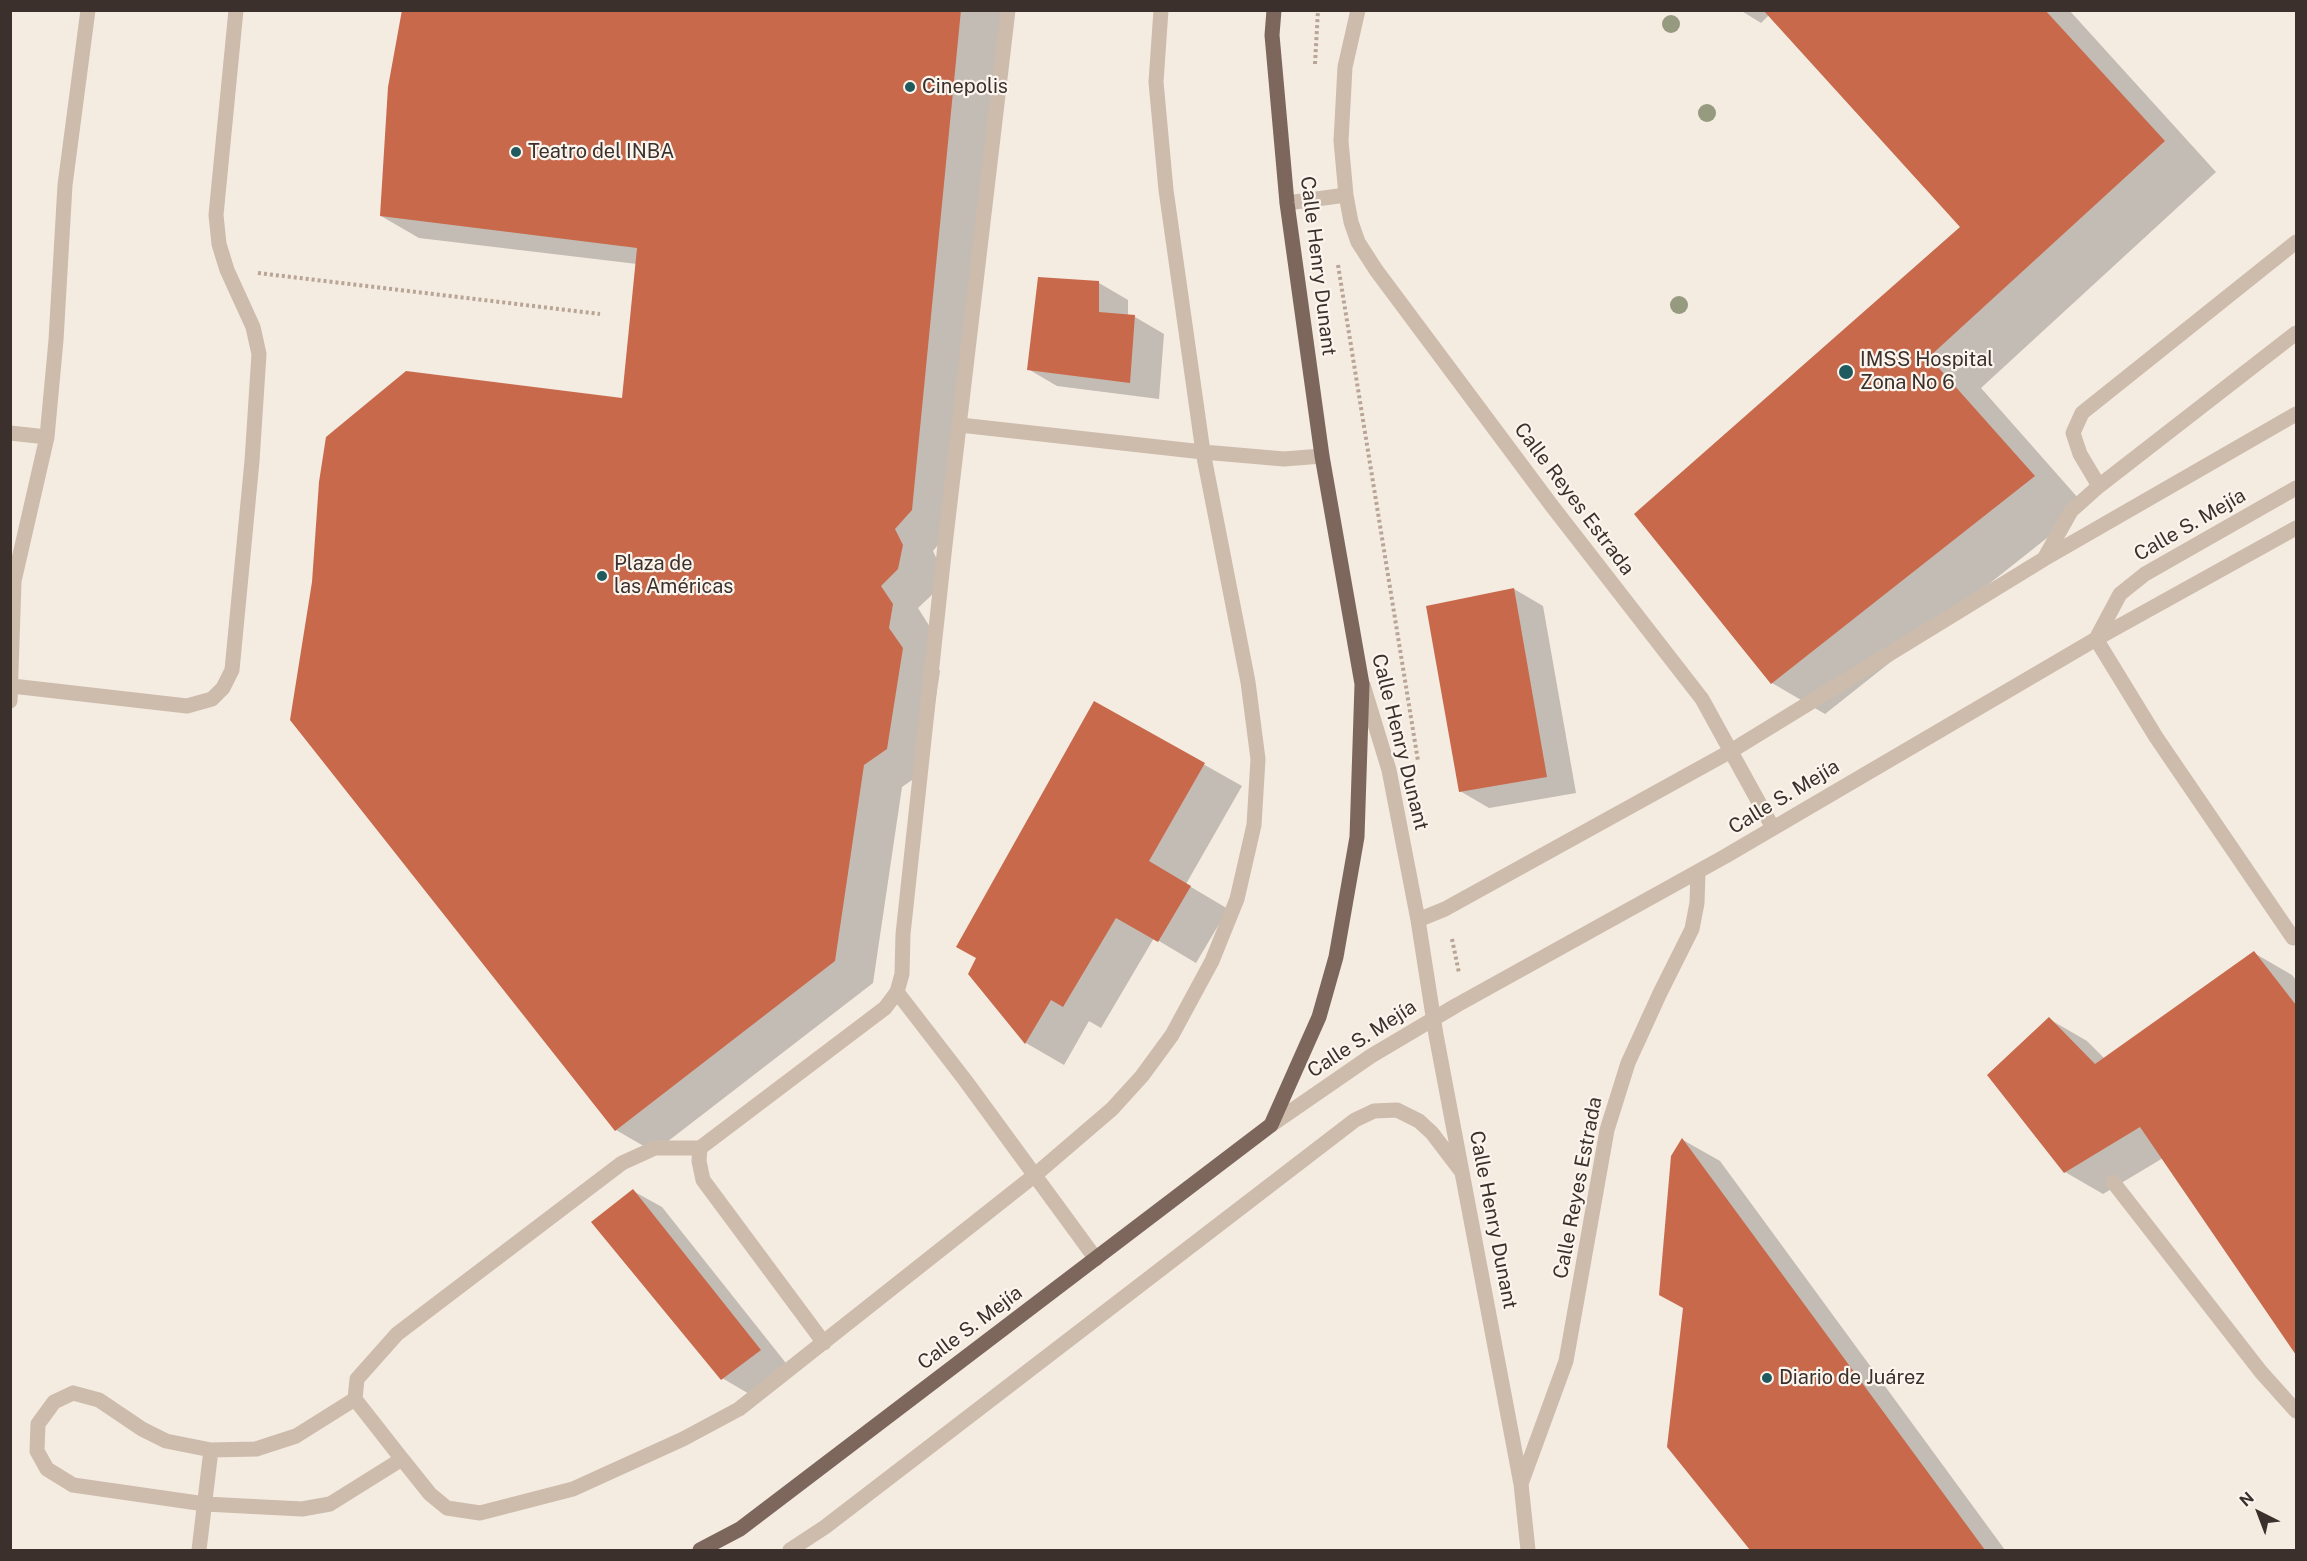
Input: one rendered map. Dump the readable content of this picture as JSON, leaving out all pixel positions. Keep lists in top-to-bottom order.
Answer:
{
  "streets": {
    "main road": ["Calle Henry Dunant", "Calle S. Mejía"],
    "street": ["Calle Reyes Estrada"]
  },
  "crossings": [
    ["Calle Henry Dunant", "Calle Reyes Estrada"],
    ["Calle Henry Dunant", "Calle S. Mejía"],
    ["Calle Reyes Estrada", "Calle S. Mejía"]
  ],
  "places": [
    "Cinepolis",
    "Teatro del INBA",
    "IMSS Hospital Zona No 6",
    "Plaza de las Américas",
    "Diario de Juárez"
  ],
  "north": "top left"
}
